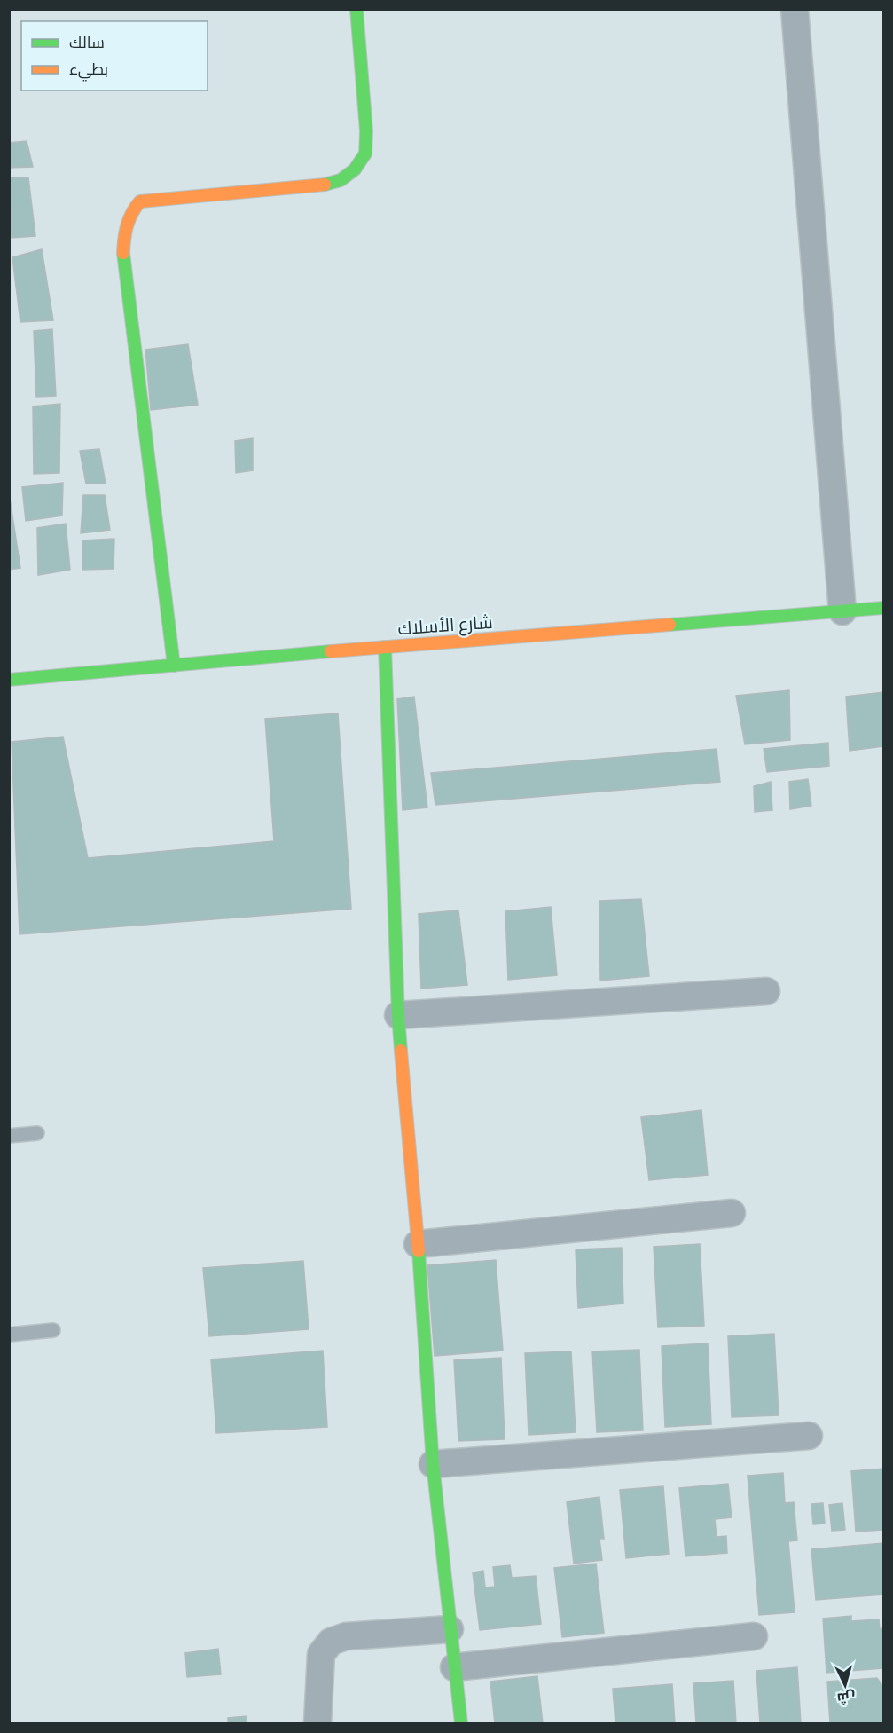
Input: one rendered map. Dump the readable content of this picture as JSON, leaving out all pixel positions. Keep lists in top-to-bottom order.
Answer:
{
  "streets": {
    "street": ["شارع الأسلاك"]
  },
  "legend": ["سالك", "بطيء"],
  "north": "bottom"
}
